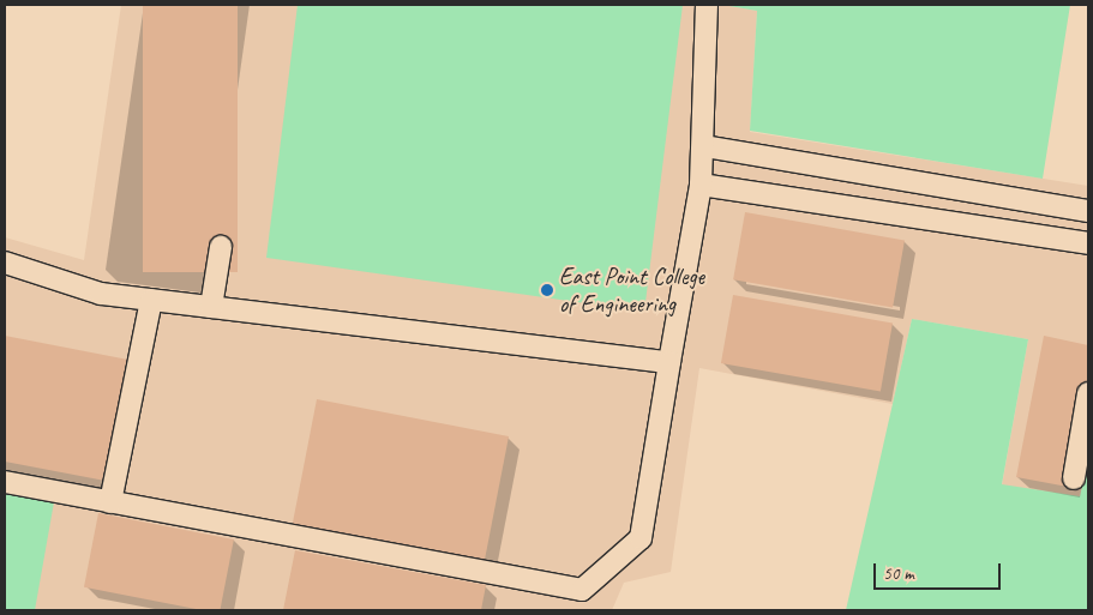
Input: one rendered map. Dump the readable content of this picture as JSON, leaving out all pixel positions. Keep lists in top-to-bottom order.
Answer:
{
  "places": ["East Point College of Engineering"],
  "scale_bar": "50 m"
}
